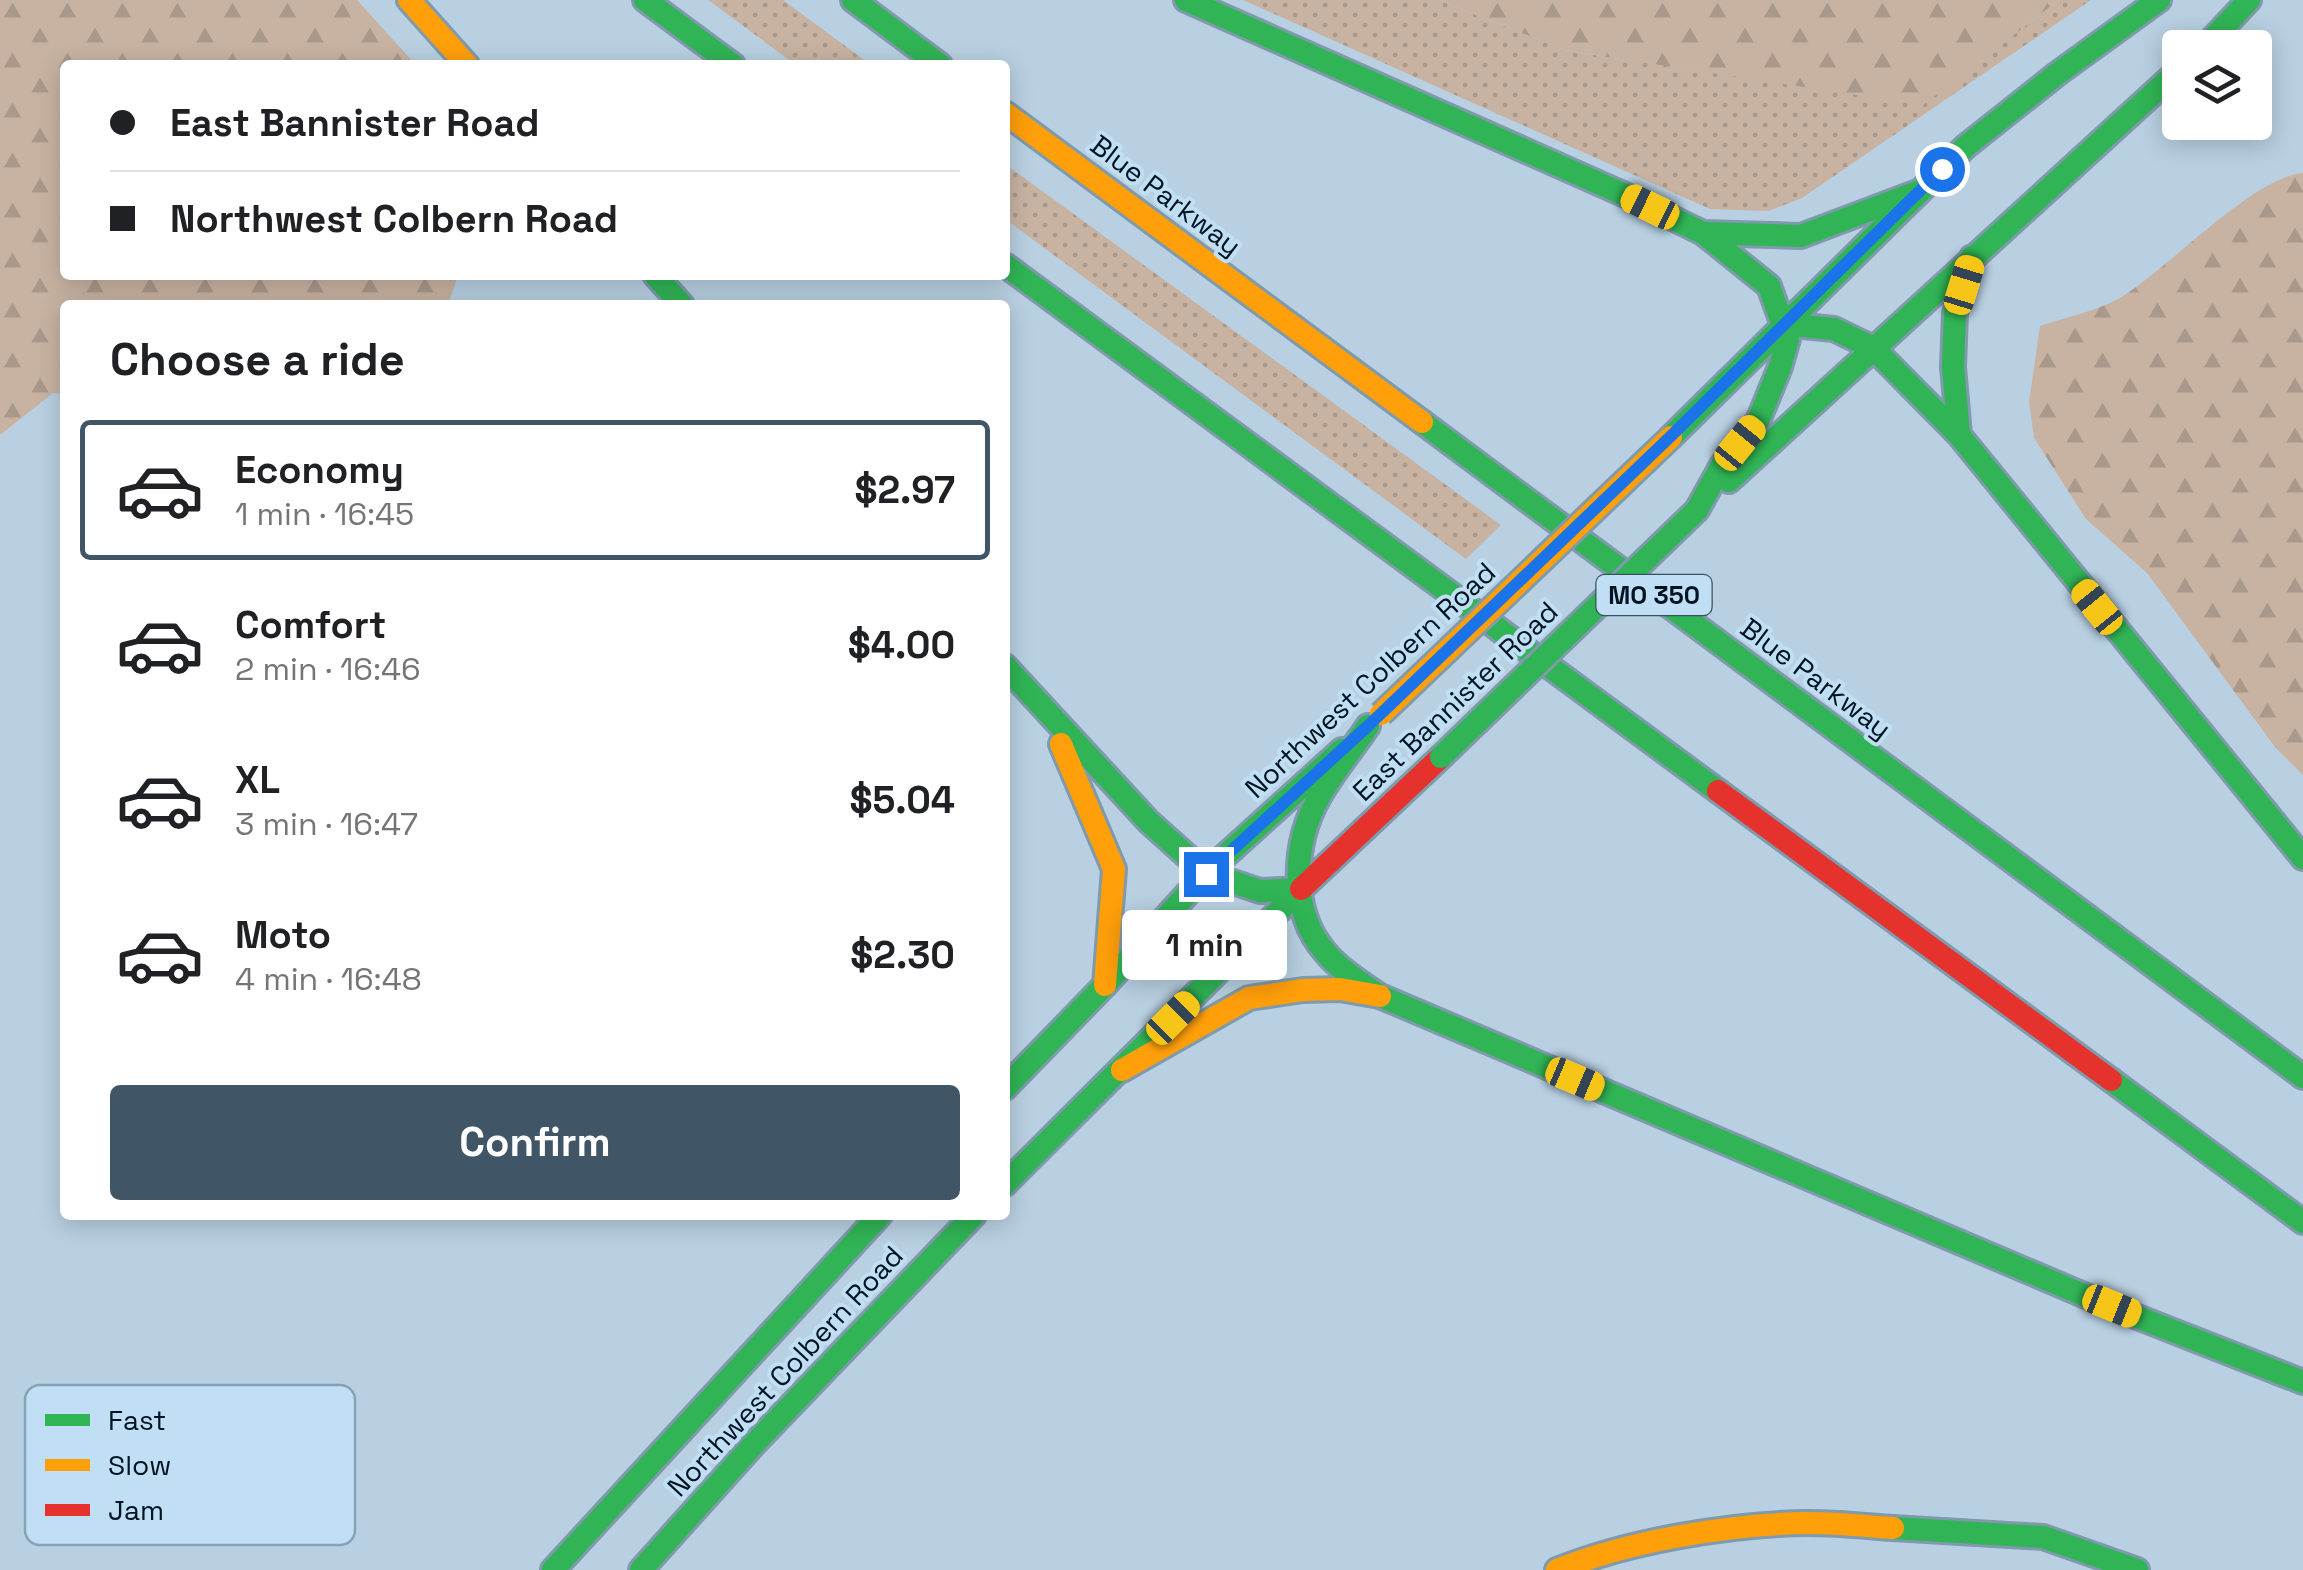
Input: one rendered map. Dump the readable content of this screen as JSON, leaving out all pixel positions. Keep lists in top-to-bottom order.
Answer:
{
  "streets": {
    "main road": [
      "Blue Parkway",
      "MO 350",
      "Northwest Colbern Road",
      "East Bannister Road"
    ]
  },
  "legend": ["Fast", "Slow", "Jam"],
  "page": {
    "banner": ["East Bannister Road", "Northwest Colbern Road"],
    "heading": "Choose a ride",
    "list": [
      {
        "name": "Economy",
        "note": "1 min · 16:45",
        "value": "$2.97"
      },
      {
        "name": "Comfort",
        "note": "2 min · 16:46",
        "value": "$4.00"
      },
      {
        "name": "XL",
        "note": "3 min · 16:47",
        "value": "$5.04"
      },
      {
        "name": "Moto",
        "note": "4 min · 16:48",
        "value": "$2.30"
      }
    ],
    "bubble": "1 min",
    "buttons": "Confirm"
  }
}
